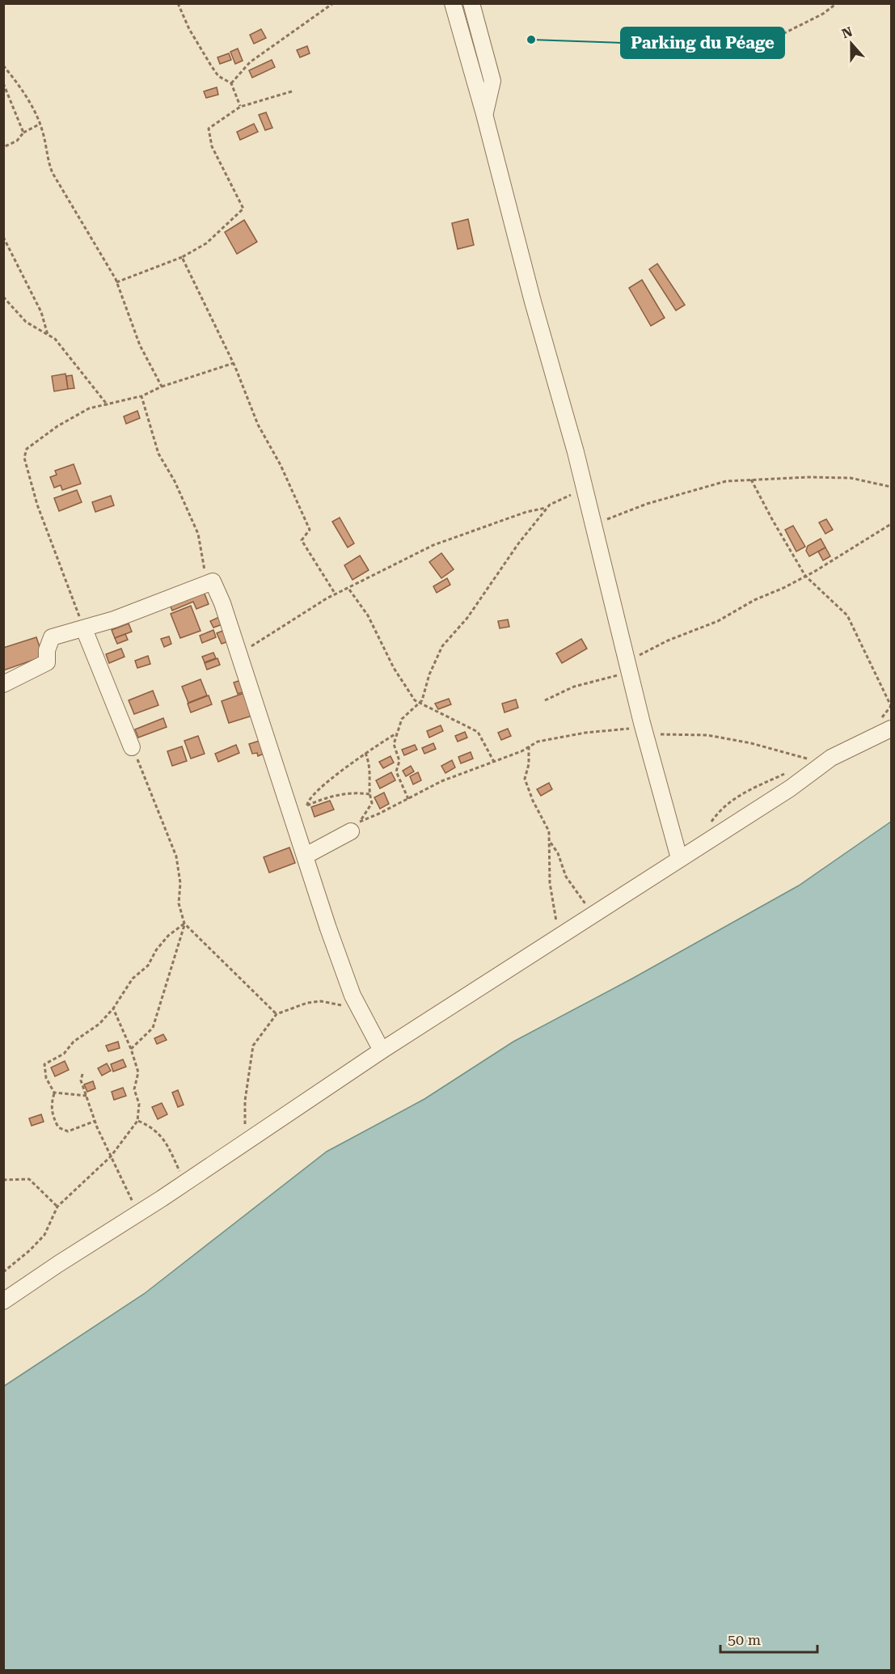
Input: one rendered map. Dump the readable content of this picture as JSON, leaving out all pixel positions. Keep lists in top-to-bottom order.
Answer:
{
  "places": ["Parking du Péage"],
  "scale_bar": "50 m",
  "north": "top"
}
